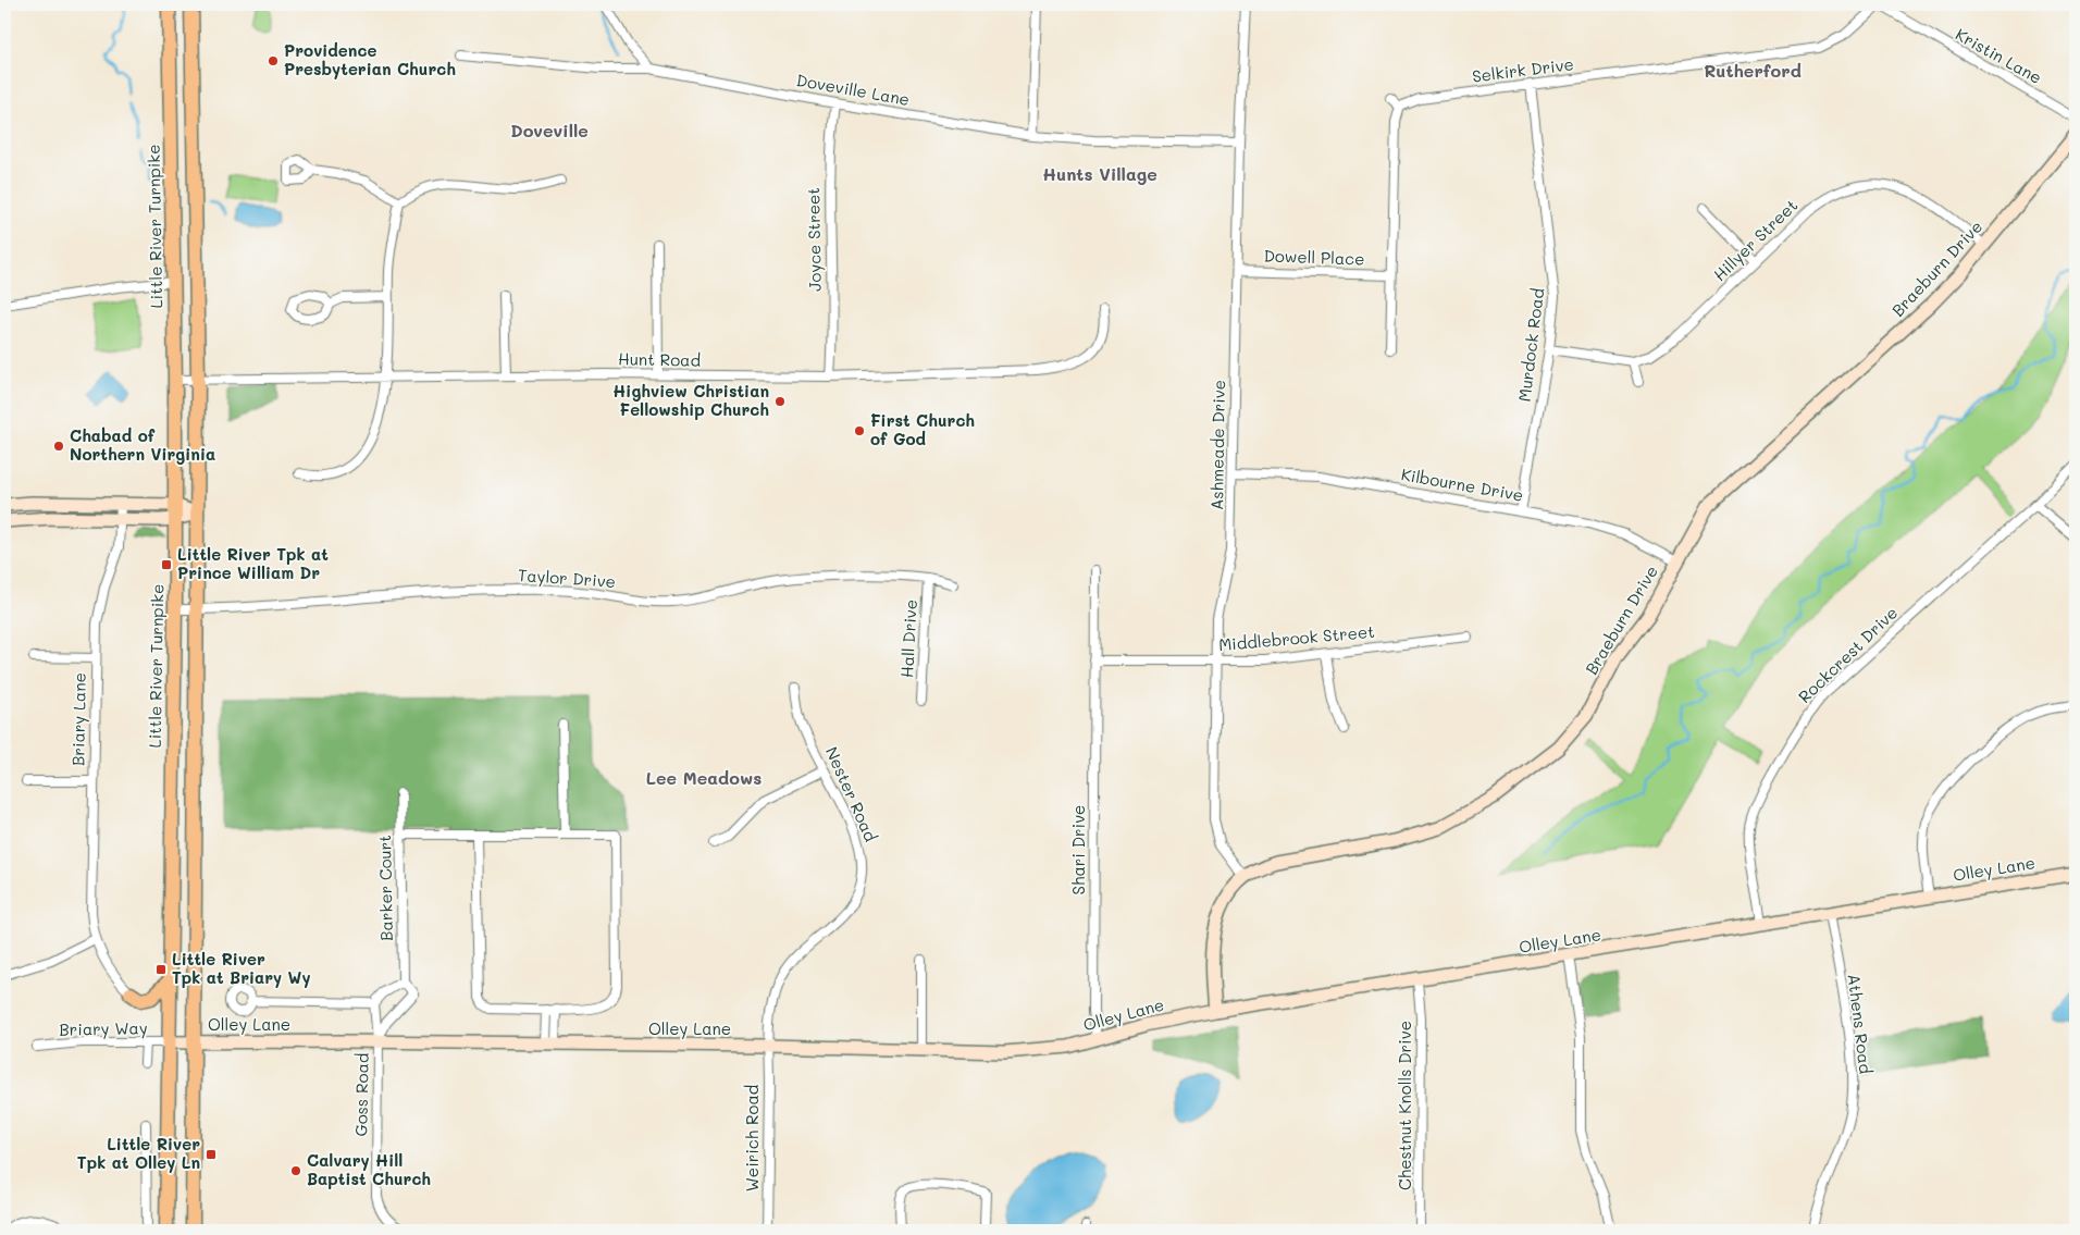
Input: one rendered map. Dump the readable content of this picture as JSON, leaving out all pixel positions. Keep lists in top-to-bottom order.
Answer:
{
  "streets": {
    "main road": ["Little River Turnpike", "Braeburn Drive", "Olley Lane"],
    "street": [
      "Kristin Lane",
      "Selkirk Drive",
      "Doveville Lane",
      "Joyce Street",
      "Hillyer Street",
      "Dowell Place",
      "Murdock Road",
      "Hunt Road",
      "Ashmeade Drive",
      "Kilbourne Drive",
      "Taylor Drive",
      "Hall Drive",
      "Middlebrook Street",
      "Rockcrest Drive",
      "Briary Lane",
      "Nester Road",
      "Shari Drive",
      "Barker Court",
      "Athens Road",
      "Briary Way",
      "Goss Road",
      "Chestnut Knolls Drive",
      "Weirich Road"
    ]
  },
  "crossings": [
    ["Kristin Lane", "Selkirk Drive"],
    ["Selkirk Drive", "Murdock Road"],
    ["Doveville Lane", "Joyce Street"],
    ["Doveville Lane", "Ashmeade Drive"],
    ["Little River Turnpike", "Hunt Road"],
    ["Little River Turnpike", "Taylor Drive"],
    ["Little River Turnpike", "Olley Lane"],
    ["Little River Turnpike", "Briary Way"],
    ["Joyce Street", "Hunt Road"],
    ["Hillyer Street", "Braeburn Drive"],
    ["Dowell Place", "Ashmeade Drive"],
    ["Braeburn Drive", "Ashmeade Drive"],
    ["Braeburn Drive", "Kilbourne Drive"],
    ["Braeburn Drive", "Olley Lane"],
    ["Murdock Road", "Kilbourne Drive"],
    ["Ashmeade Drive", "Kilbourne Drive"],
    ["Ashmeade Drive", "Middlebrook Street"],
    ["Taylor Drive", "Hall Drive"],
    ["Middlebrook Street", "Shari Drive"],
    ["Rockcrest Drive", "Olley Lane"],
    ["Nester Road", "Olley Lane"],
    ["Nester Road", "Weirich Road"],
    ["Shari Drive", "Olley Lane"],
    ["Olley Lane", "Barker Court"],
    ["Olley Lane", "Athens Road"],
    ["Olley Lane", "Briary Way"],
    ["Olley Lane", "Goss Road"],
    ["Olley Lane", "Chestnut Knolls Drive"],
    ["Olley Lane", "Weirich Road"],
    ["Barker Court", "Goss Road"]
  ],
  "districts": [
    "Rutherford",
    "Doveville",
    "Hunts Village",
    "Lee Meadows"
  ],
  "places": {
    "other": [
      "Providence Presbyterian Church",
      "Highview Christian Fellowship Church",
      "First Church of God",
      "Chabad of Northern Virginia",
      "Calvary Hill Baptist Church"
    ],
    "transit": ["Little River Tpk at Prince William Dr", "Little River Tpk at Briary Wy", "Little River Tpk at Olley Ln"]
  }
}
